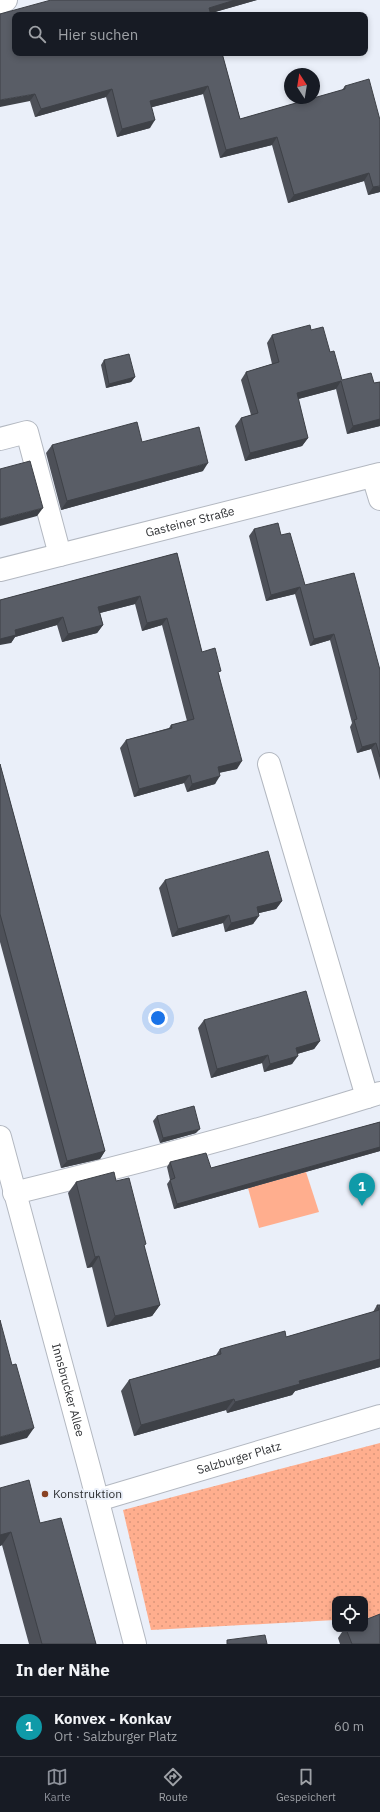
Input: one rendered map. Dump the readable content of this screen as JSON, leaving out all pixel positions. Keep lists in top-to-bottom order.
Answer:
{
  "streets": {
    "street": ["Gasteiner Straße", "Innsbrucker Allee", "Salzburger Platz"]
  },
  "crossings": [
    ["Innsbrucker Allee", "Salzburger Platz"]
  ],
  "places": ["Konstruktion"],
  "north": "top",
  "page": {
    "search": "Hier suchen",
    "pins": "1",
    "heading": "In der Nähe",
    "list": [
      {
        "mark": "1",
        "name": "Konvex - Konkav",
        "note": "Ort · Salzburger Platz",
        "value": "60 m"
      }
    ],
    "nav": ["Karte", "Route", "Gespeichert"]
  }
}
